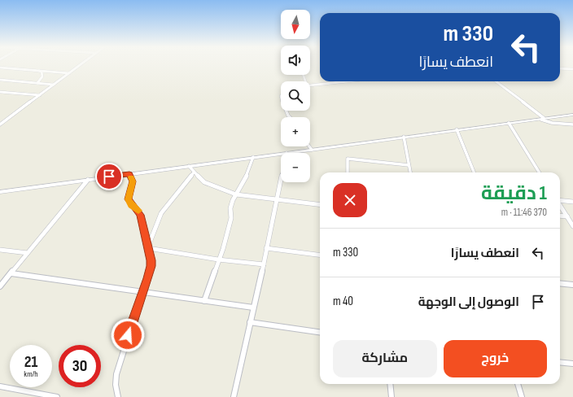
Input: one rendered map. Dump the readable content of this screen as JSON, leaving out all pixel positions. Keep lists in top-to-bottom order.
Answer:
{
  "north": "bottom",
  "page": {
    "map_buttons": ["+", "−"],
    "turn": ["330 m", "انعطف يسارًا"],
    "heading": ["1 دقيقة", "370 m · 11:46"],
    "list": [
      {
        "name": "انعطف يسارًا",
        "value": "330 m"
      },
      {
        "name": "الوصول إلى الوجهة",
        "value": "40 m"
      }
    ],
    "buttons": ["خروج", "مشاركة"],
    "speed": "21 km/h",
    "limit": "30"
  }
}
